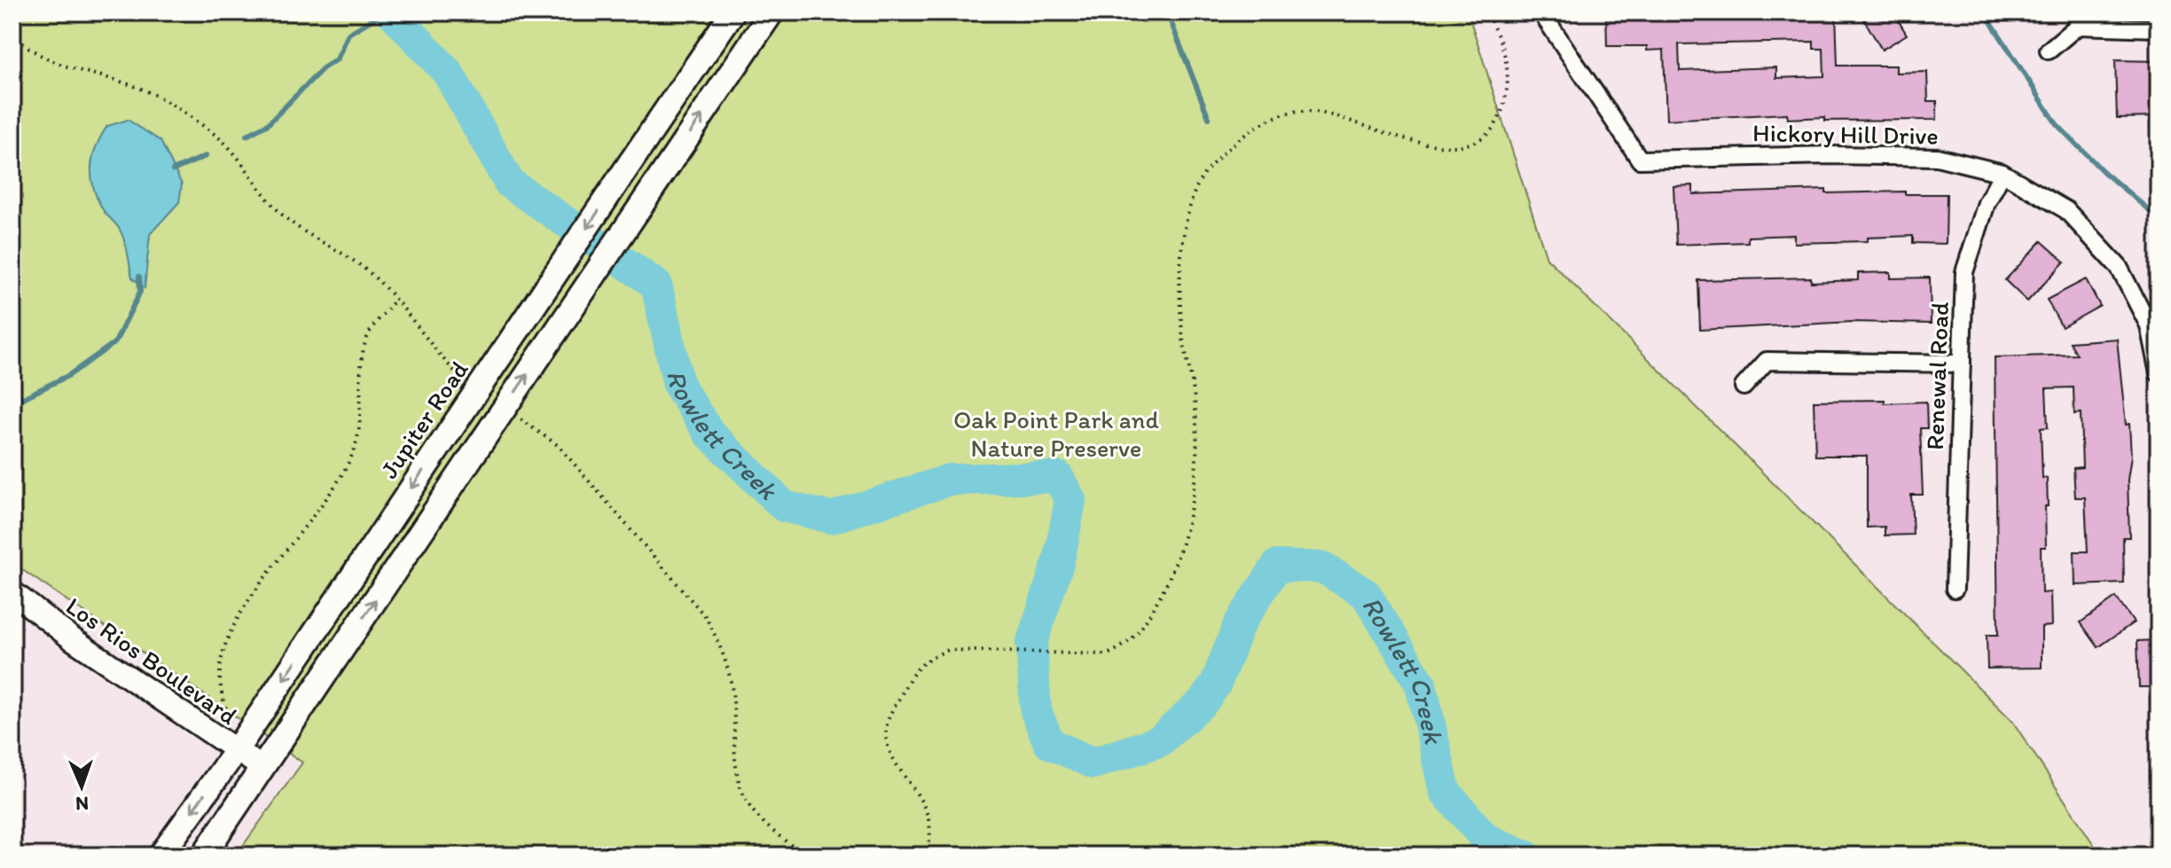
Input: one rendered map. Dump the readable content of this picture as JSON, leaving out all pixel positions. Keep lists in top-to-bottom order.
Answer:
{
  "streets": {
    "main road": ["Jupiter Road"],
    "street": ["Hickory Hill Drive", "Renewal Road", "Los Rios Boulevard"]
  },
  "crossings": [
    ["Hickory Hill Drive", "Renewal Road"],
    ["Jupiter Road", "Los Rios Boulevard"]
  ],
  "water": ["Rowlett Creek"],
  "parks": ["Oak Point Park and Nature Preserve"],
  "north": "bottom"
}
